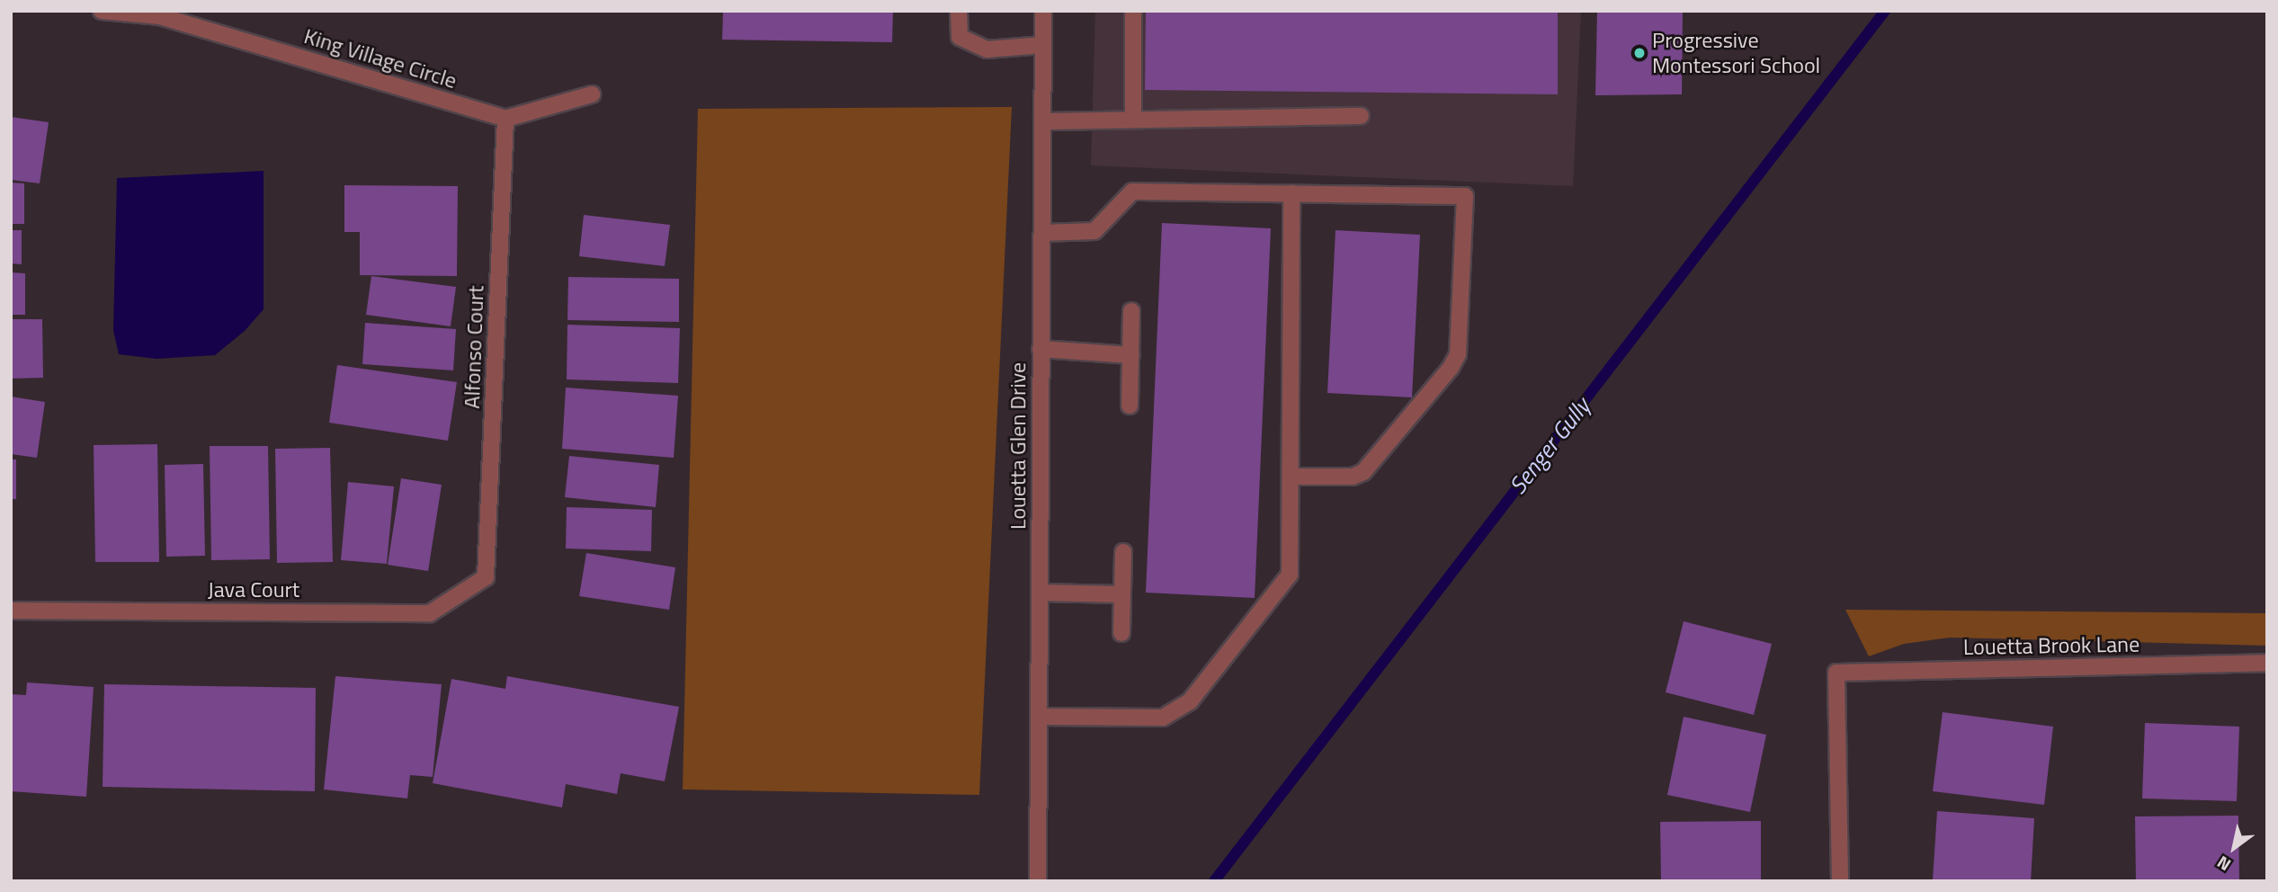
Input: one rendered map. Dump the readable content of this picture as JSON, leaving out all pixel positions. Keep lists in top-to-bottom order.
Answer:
{
  "streets": {
    "street": [
      "King Village Circle",
      "Alfonso Court",
      "Louetta Glen Drive",
      "Java Court",
      "Louetta Brook Lane"
    ]
  },
  "crossings": [
    ["King Village Circle", "Alfonso Court"],
    ["Alfonso Court", "Java Court"]
  ],
  "water": ["Senger Gully"],
  "places": ["Progressive Montessori School"],
  "north": "bottom left"
}
